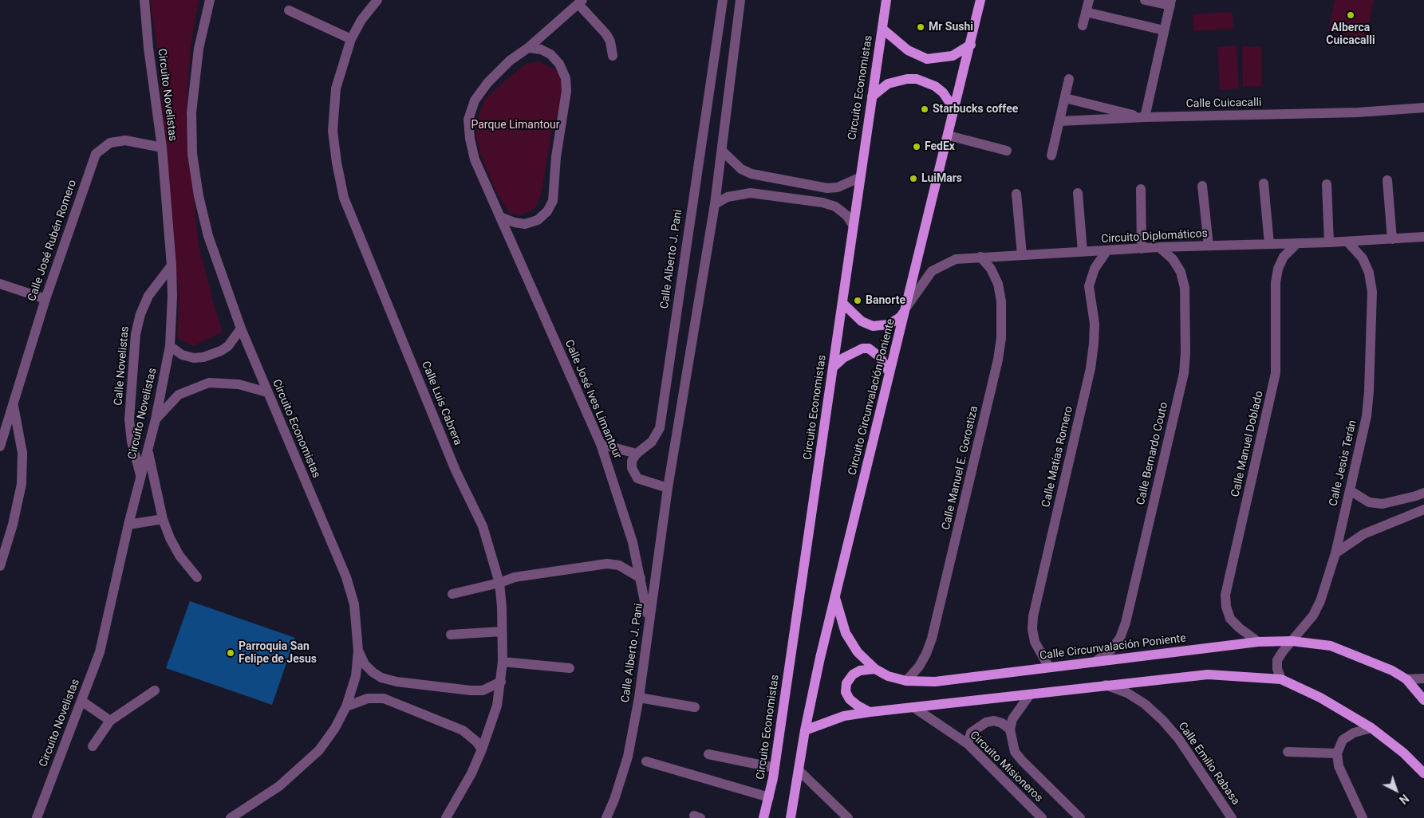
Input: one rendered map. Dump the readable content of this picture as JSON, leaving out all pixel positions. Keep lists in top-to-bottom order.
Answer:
{
  "streets": {
    "main road": ["Circuito Economistas", "Circuito Circunvalación Poniente", "Calle Circunvalación Poniente"],
    "street": [
      "Circuito Novelistas",
      "Calle Cuicacalli",
      "Circuito Diplomáticos",
      "Calle José Rubén Romero",
      "Calle Alberto J. Pani",
      "Calle Novelistas",
      "Calle José Ives Limantour",
      "Calle Luis Cabrera",
      "Calle Manuel Doblado",
      "Calle Bernardo Couto",
      "Calle Matías Romero",
      "Calle Jesús Terán",
      "Calle Manuel E. Gorostiza",
      "Calle Emilio Rabasa",
      "Circuito Misioneros"
    ]
  },
  "crossings": [
    ["Circuito Novelistas", "Calle José Rubén Romero"],
    ["Circuito Novelistas", "Calle Novelistas"],
    ["Circuito Diplomáticos", "Circuito Circunvalación Poniente"],
    ["Circuito Diplomáticos", "Calle Manuel Doblado"],
    ["Circuito Diplomáticos", "Calle Bernardo Couto"],
    ["Circuito Diplomáticos", "Calle Matías Romero"],
    ["Circuito Diplomáticos", "Calle Jesús Terán"],
    ["Circuito Diplomáticos", "Calle Manuel E. Gorostiza"],
    ["Calle Alberto J. Pani", "Calle José Ives Limantour"],
    ["Circuito Circunvalación Poniente", "Calle Circunvalación Poniente"],
    ["Calle Manuel Doblado", "Calle Circunvalación Poniente"],
    ["Calle Bernardo Couto", "Calle Circunvalación Poniente"],
    ["Calle Matías Romero", "Calle Circunvalación Poniente"],
    ["Calle Jesús Terán", "Calle Circunvalación Poniente"],
    ["Calle Manuel E. Gorostiza", "Calle Circunvalación Poniente"]
  ],
  "parks": ["Parque Limantour"],
  "places": [
    "Alberca Cuicacalli",
    "Mr Sushi",
    "Starbucks coffee",
    "FedEx",
    "LuiMars",
    "Banorte",
    "Parroquia San Felipe de Jesus"
  ],
  "north": "bottom right"
}
